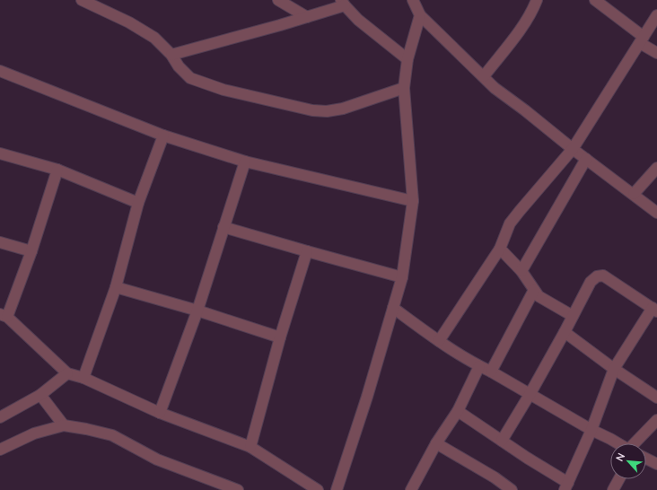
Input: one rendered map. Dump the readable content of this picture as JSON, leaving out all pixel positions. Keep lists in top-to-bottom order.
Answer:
{
  "north": "top left"
}
